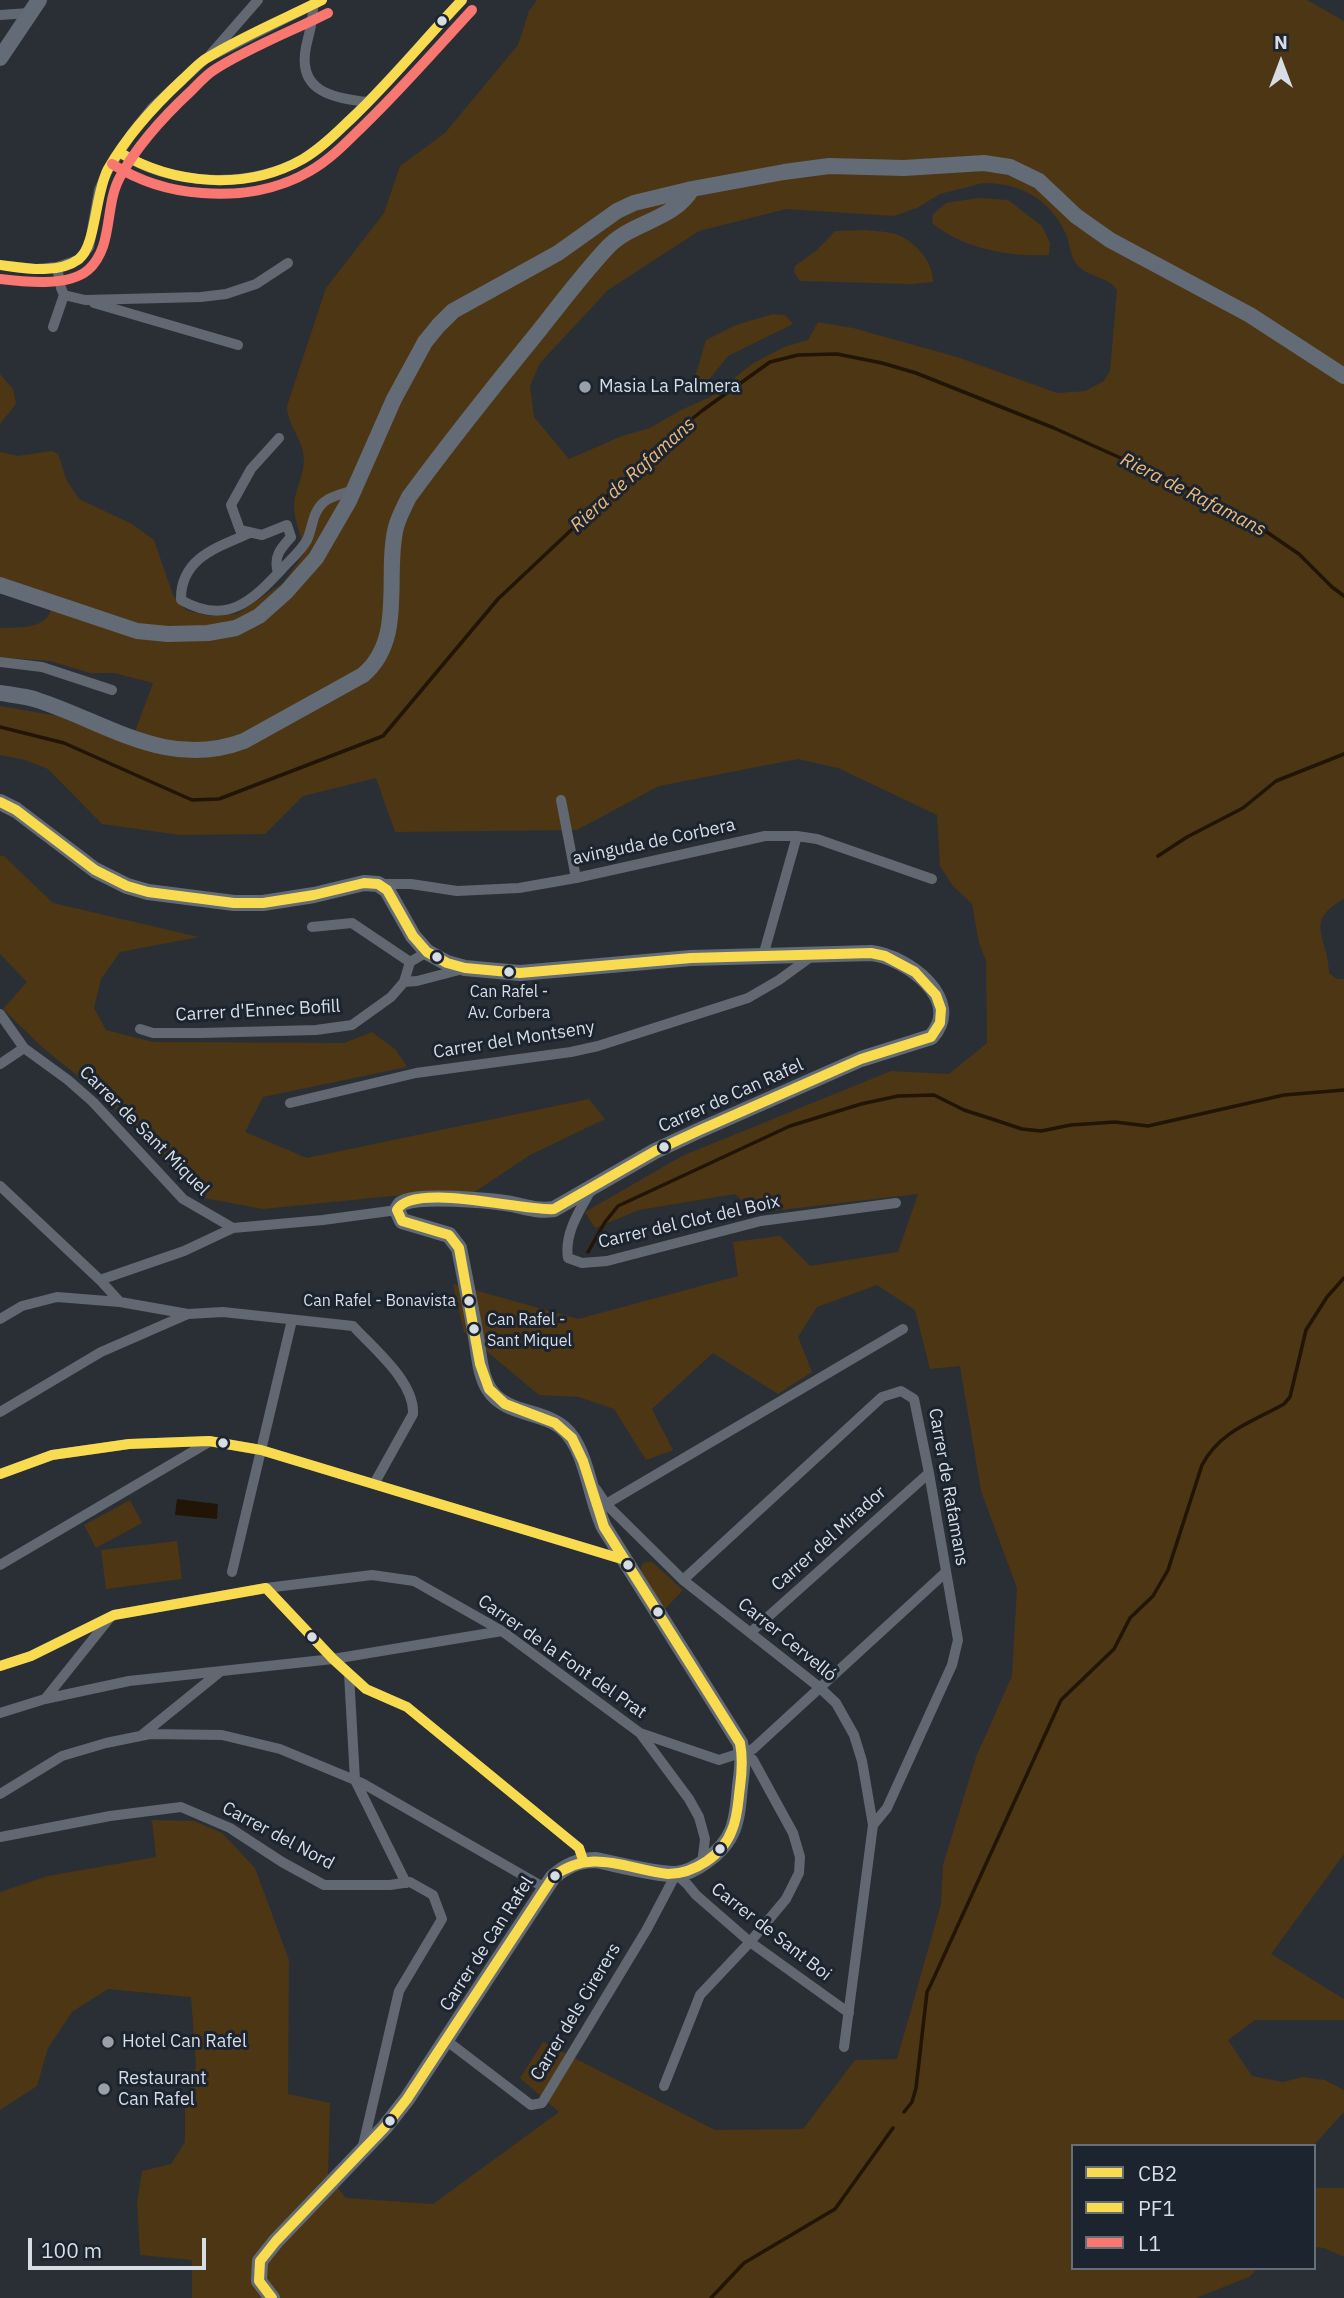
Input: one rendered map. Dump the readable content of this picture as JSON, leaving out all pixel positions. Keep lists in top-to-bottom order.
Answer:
{
  "streets": {
    "street": [
      "avinguda de Corbera",
      "Carrer d'Ennec Bofill",
      "Carrer del Montseny",
      "Carrer de Can Rafel",
      "Carrer de Sant Miquel",
      "Carrer del Clot del Boix",
      "Carrer de Rafamans",
      "Carrer del Mirador",
      "Carrer Cervelló",
      "Carrer de la Font del Prat",
      "Carrer del Nord",
      "Carrer de Sant Boi",
      "Carrer dels Cirerers"
    ]
  },
  "crossings": [
    ["avinguda de Corbera", "Carrer de Can Rafel"],
    ["Carrer del Montseny", "Carrer de Can Rafel"],
    ["Carrer de Can Rafel", "Carrer del Clot del Boix"],
    ["Carrer de Can Rafel", "Carrer dels Cirerers"],
    ["Carrer de Rafamans", "Carrer del Mirador"],
    ["Carrer de Rafamans", "Carrer Cervelló"],
    ["Carrer del Mirador", "Carrer Cervelló"],
    ["Carrer Cervelló", "Carrer de Sant Boi"],
    ["Carrer de Sant Boi", "Carrer dels Cirerers"]
  ],
  "water": ["Riera de Rafamans"],
  "places": [
    "Masia La Palmera",
    "Can Rafel - Av. Corbera",
    "Can Rafel - Bonavista",
    "Can Rafel - Sant Miquel",
    "Hotel Can Rafel",
    "Restaurant Can Rafel"
  ],
  "lines": ["transit line PF1", "transit line L1", "transit line CB2"],
  "legend": ["CB2", "PF1", "L1"],
  "scale_bar": "100 m",
  "north": "top"
}
